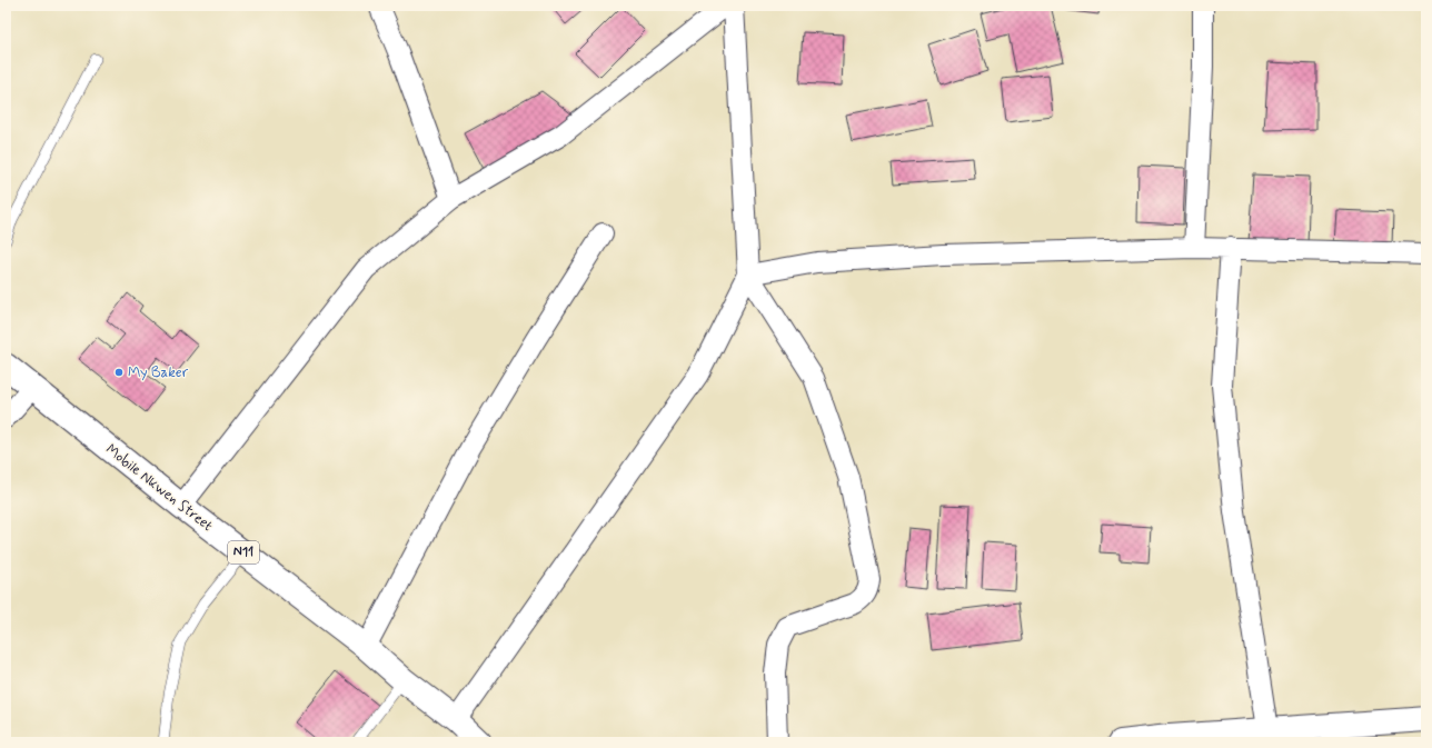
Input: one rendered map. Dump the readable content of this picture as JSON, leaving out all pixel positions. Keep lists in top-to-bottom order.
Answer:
{
  "streets": {
    "main road": ["Mobile Nkwen Street", "N11"]
  },
  "places": ["My Baker"]
}
